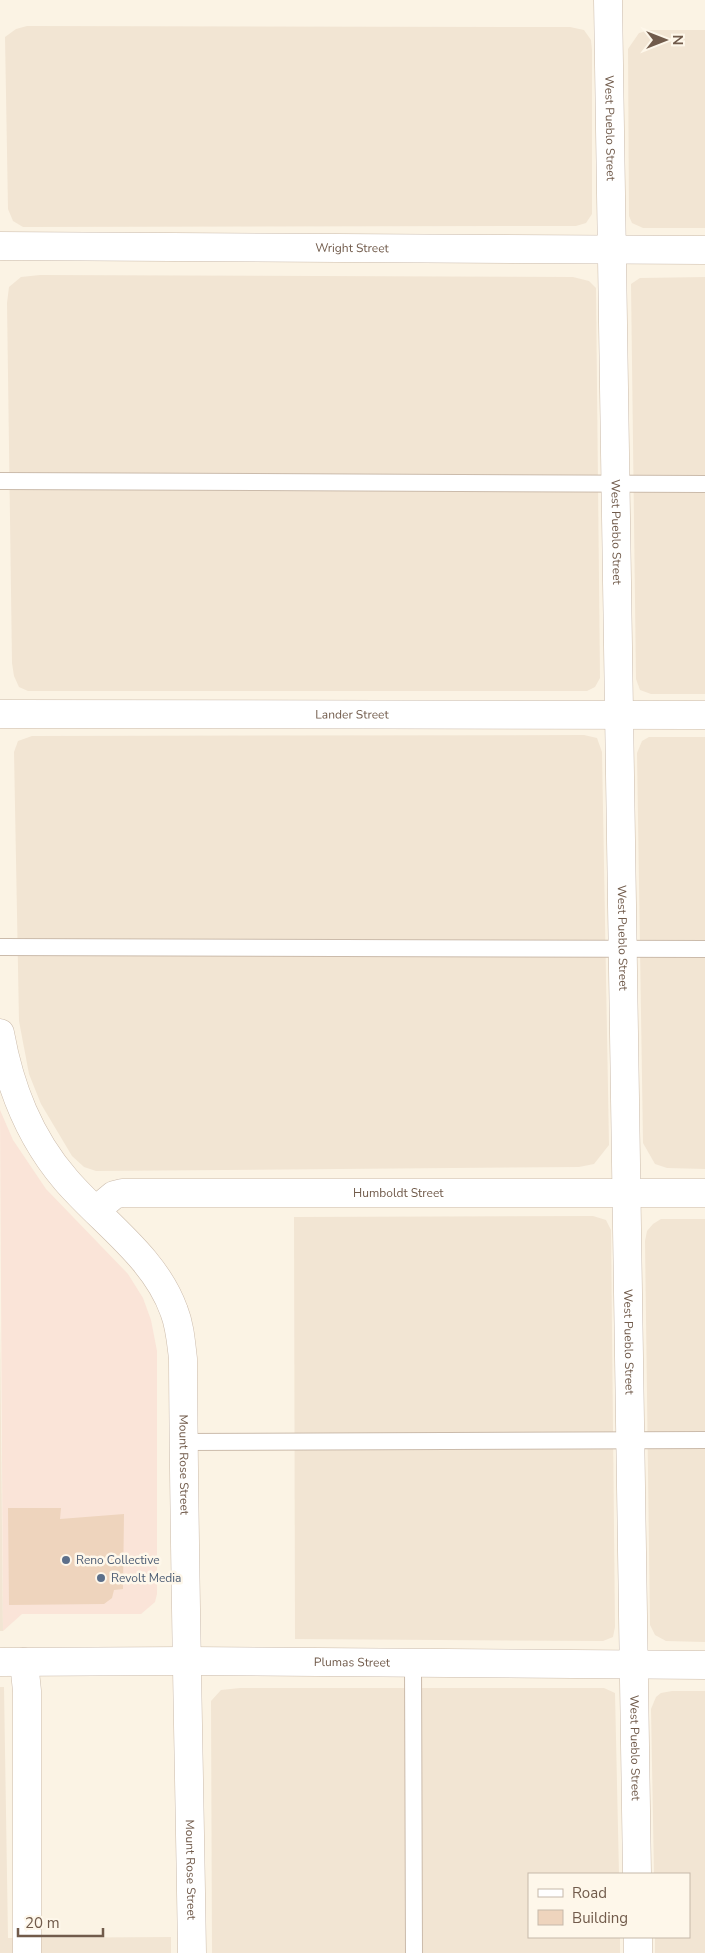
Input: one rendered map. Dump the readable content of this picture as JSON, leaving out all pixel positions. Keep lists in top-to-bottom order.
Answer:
{
  "streets": {
    "street": [
      "West Pueblo Street",
      "Wright Street",
      "Lander Street",
      "Humboldt Street",
      "Mount Rose Street",
      "Plumas Street"
    ]
  },
  "crossings": [
    ["West Pueblo Street", "Wright Street"],
    ["West Pueblo Street", "Lander Street"],
    ["West Pueblo Street", "Humboldt Street"],
    ["West Pueblo Street", "Plumas Street"],
    ["Humboldt Street", "Mount Rose Street"],
    ["Mount Rose Street", "Plumas Street"]
  ],
  "places": ["Reno Collective", "Revolt Media"],
  "legend": ["Road", "Building"],
  "scale_bar": "20 m",
  "north": "right"
}
